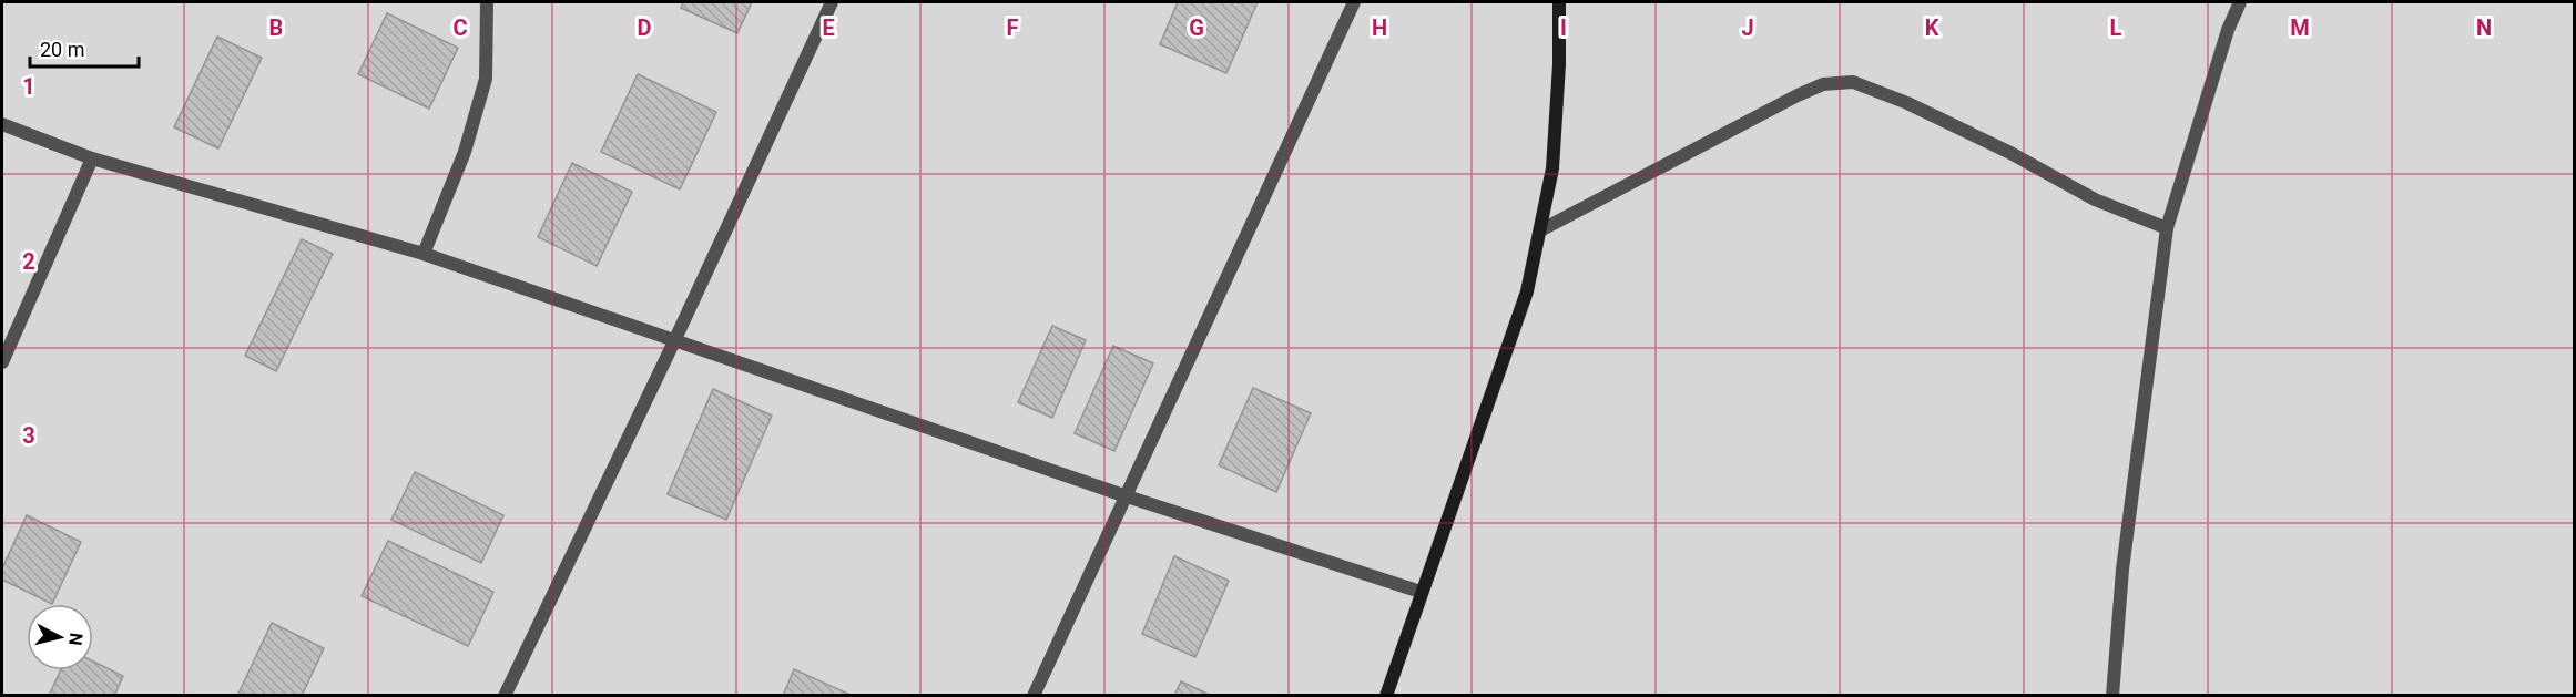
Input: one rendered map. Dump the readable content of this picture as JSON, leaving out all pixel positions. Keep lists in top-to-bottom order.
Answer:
{
  "scale_bar": "20 m",
  "north": "right",
  "grid": {
    "columns": [
      "B",
      "C",
      "D",
      "E",
      "F",
      "G",
      "H",
      "I",
      "J",
      "K",
      "L",
      "M",
      "N"
    ],
    "rows": ["1", "2", "3"]
  }
}
